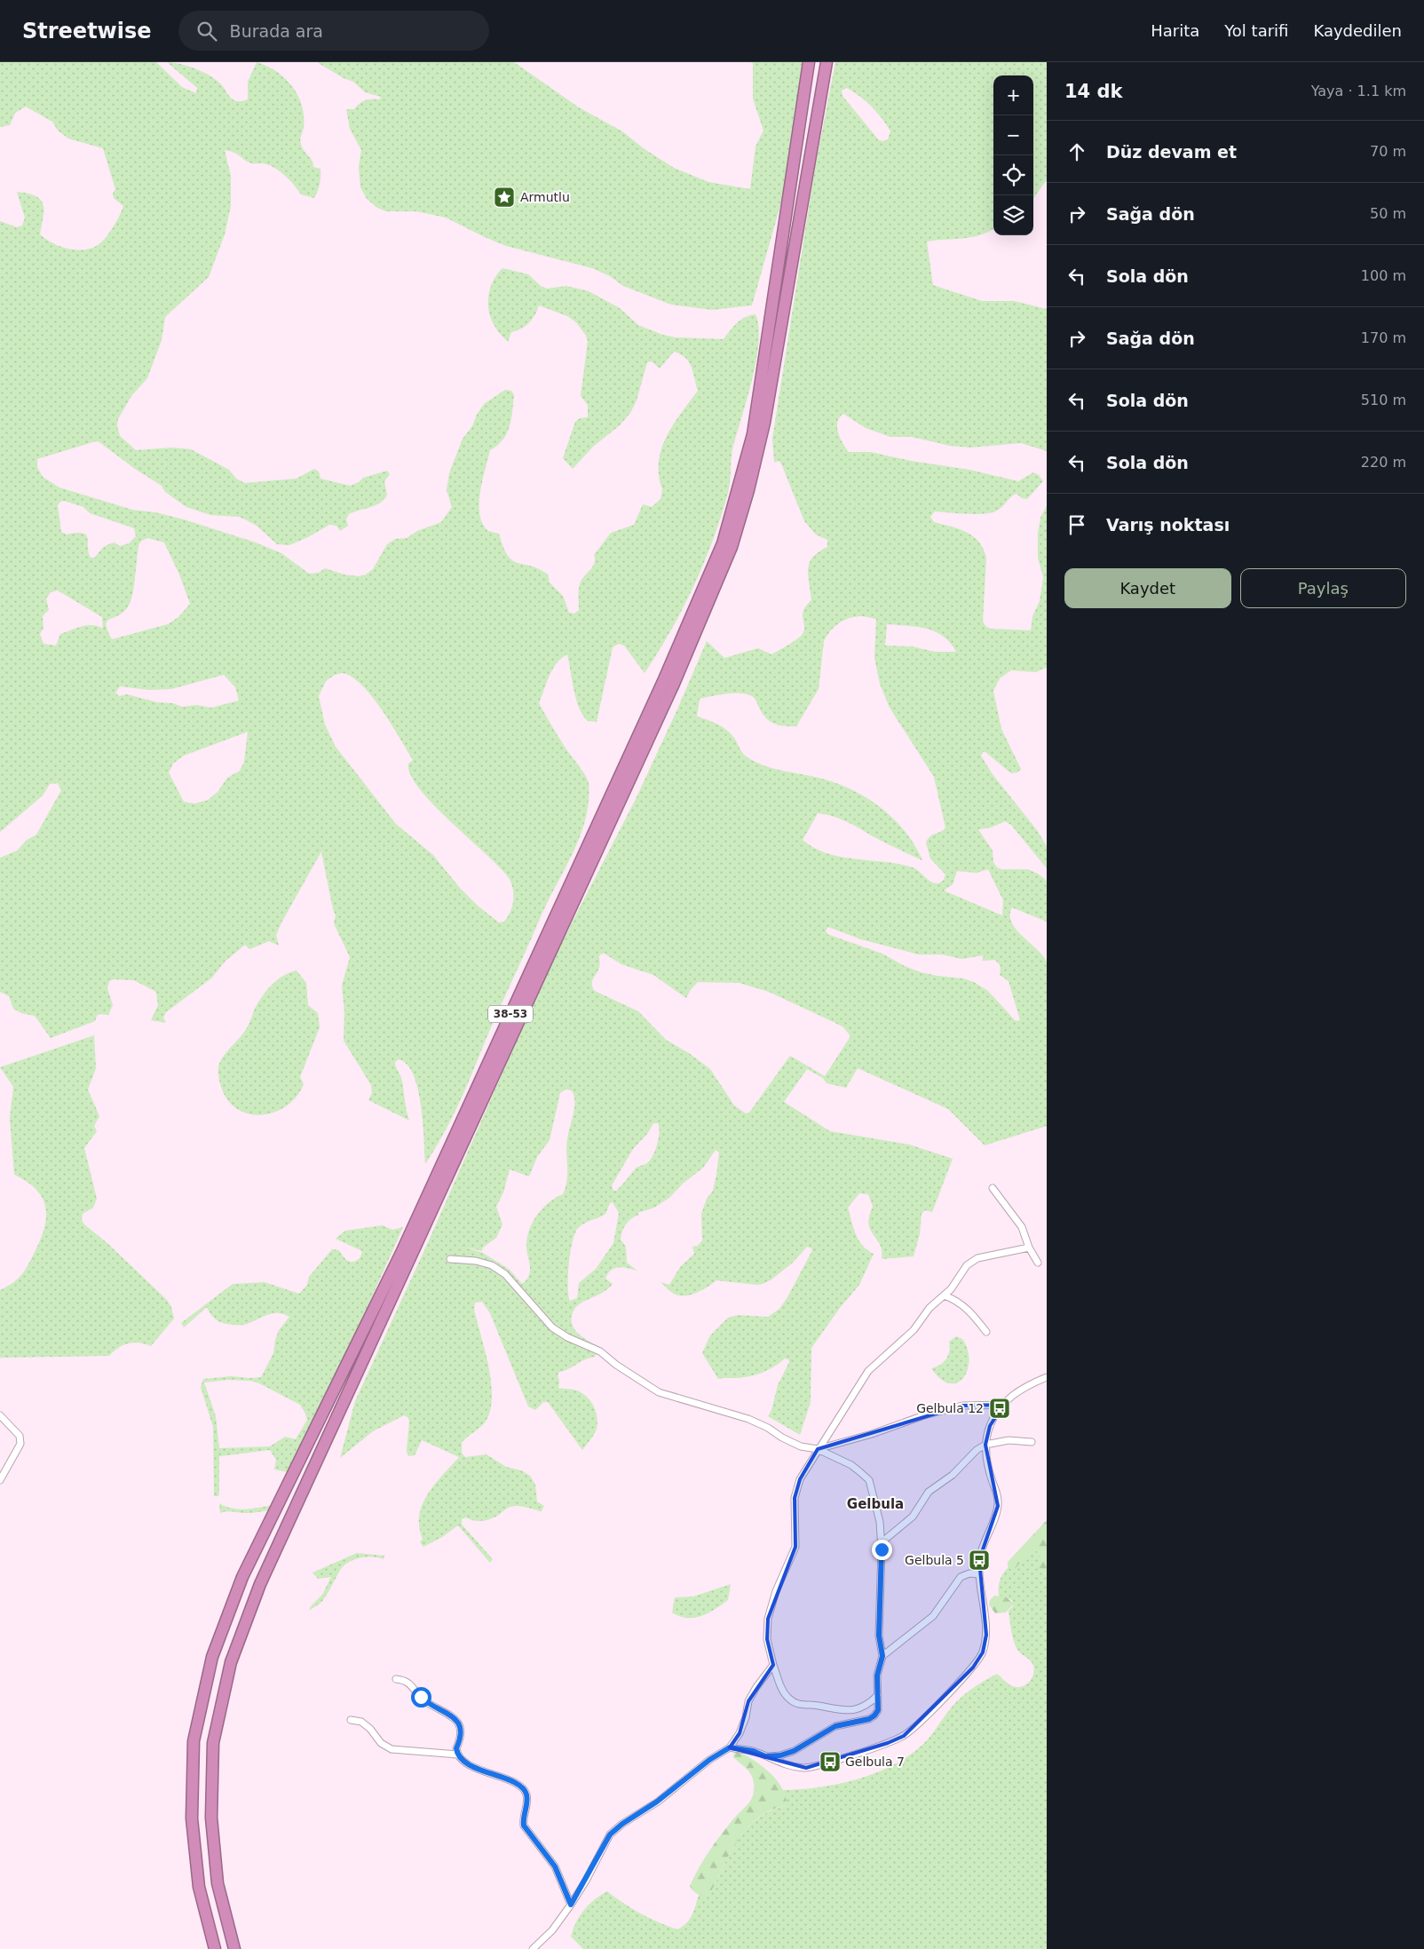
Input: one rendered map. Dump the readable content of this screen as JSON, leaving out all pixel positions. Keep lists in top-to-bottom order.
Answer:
{
  "streets": {
    "highway": ["38-53"]
  },
  "districts": ["Gelbula"],
  "places": {
    "place": ["Armutlu"],
    "bus stop": ["Gelbula 12", "Gelbula 5", "Gelbula 7"]
  },
  "page": {
    "header": "Streetwise",
    "search": "Burada ara",
    "nav": ["Harita", "Yol tarifi", "Kaydedilen"],
    "heading": ["14 dk", "Yaya · 1.1 km"],
    "map_buttons": ["+", "−"],
    "list": [
      ["Düz devam et", "70 m"],
      ["Sağa dön", "50 m"],
      ["Sola dön", "100 m"],
      ["Sağa dön", "170 m"],
      ["Sola dön", "510 m"],
      ["Sola dön", "220 m"],
      "Varış noktası"
    ],
    "buttons": ["Kaydet", "Paylaş"]
  }
}
